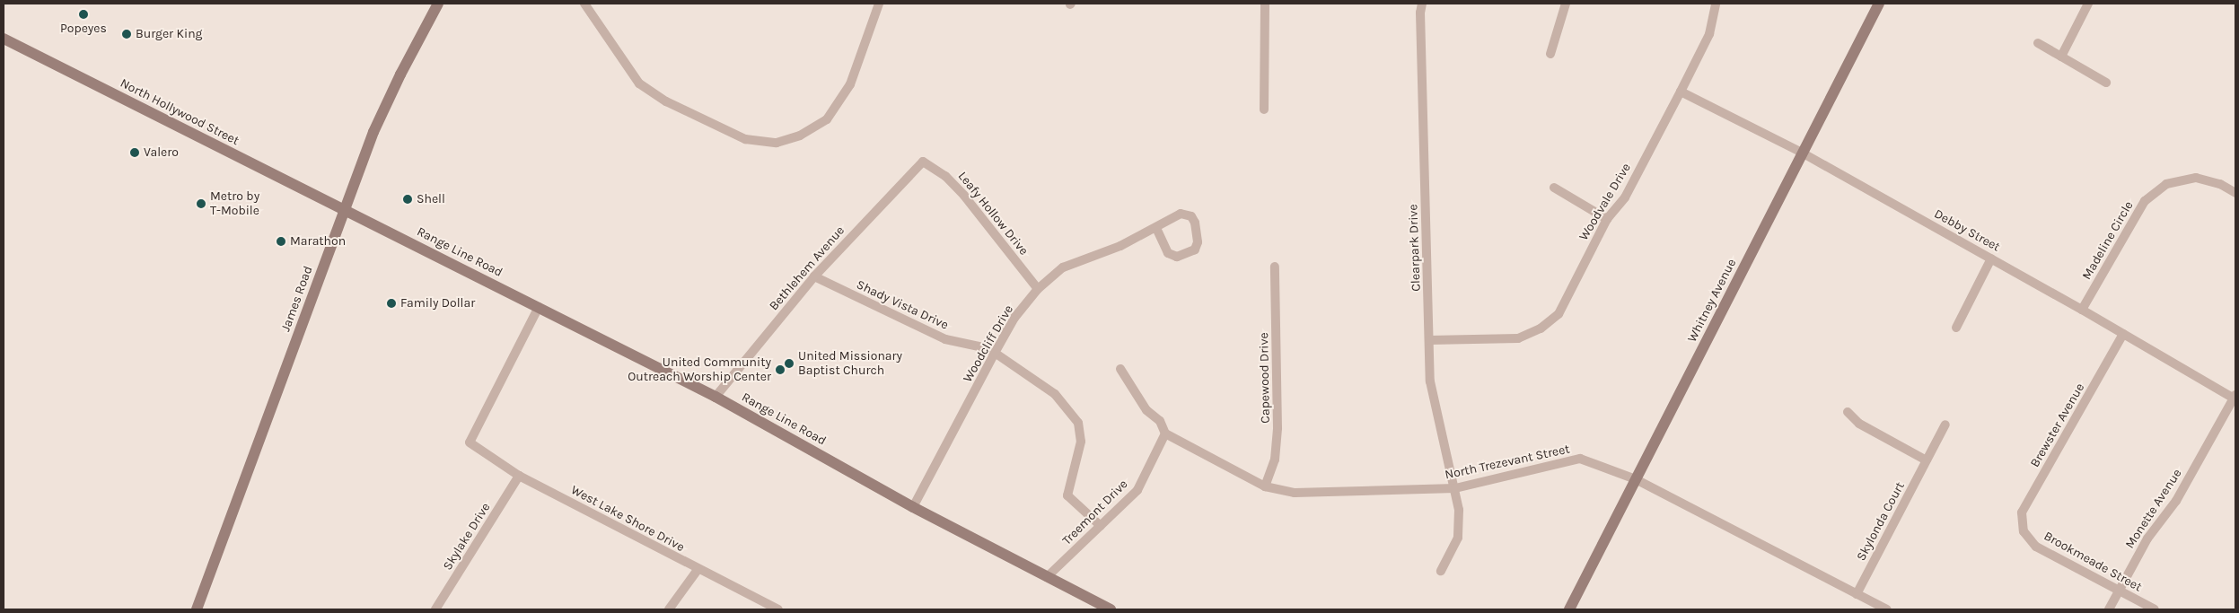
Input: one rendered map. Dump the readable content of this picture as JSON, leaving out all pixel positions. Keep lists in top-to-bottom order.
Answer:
{
  "streets": {
    "main road": [
      "North Hollywood Street",
      "Range Line Road",
      "James Road",
      "Whitney Avenue"
    ],
    "street": [
      "Woodvale Drive",
      "Leafy Hollow Drive",
      "Debby Street",
      "Madeline Circle",
      "Clearpark Drive",
      "Bethlehem Avenue",
      "Shady Vista Drive",
      "Woodcliff Drive",
      "Capewood Drive",
      "Brewster Avenue",
      "North Trezevant Street",
      "Monette Avenue",
      "Treemont Drive",
      "West Lake Shore Drive",
      "Skylonda Court",
      "Skylake Drive",
      "Brookmeade Street"
    ]
  },
  "crossings": [
    ["North Hollywood Street", "Range Line Road"],
    ["North Hollywood Street", "James Road"],
    ["Woodvale Drive", "Debby Street"],
    ["Woodvale Drive", "Clearpark Drive"],
    ["Leafy Hollow Drive", "Bethlehem Avenue"],
    ["Leafy Hollow Drive", "Woodcliff Drive"],
    ["Debby Street", "Madeline Circle"],
    ["Debby Street", "Whitney Avenue"],
    ["Debby Street", "Brewster Avenue"],
    ["Debby Street", "Monette Avenue"],
    ["Clearpark Drive", "North Trezevant Street"],
    ["Range Line Road", "Bethlehem Avenue"],
    ["Range Line Road", "James Road"],
    ["Range Line Road", "Woodcliff Drive"],
    ["Range Line Road", "Treemont Drive"],
    ["Range Line Road", "West Lake Shore Drive"],
    ["Bethlehem Avenue", "Shady Vista Drive"],
    ["Whitney Avenue", "North Trezevant Street"],
    ["Shady Vista Drive", "Woodcliff Drive"],
    ["Shady Vista Drive", "Treemont Drive"],
    ["Capewood Drive", "North Trezevant Street"],
    ["Brewster Avenue", "Brookmeade Street"],
    ["North Trezevant Street", "Treemont Drive"],
    ["North Trezevant Street", "Skylonda Court"],
    ["Monette Avenue", "Brookmeade Street"],
    ["West Lake Shore Drive", "Skylake Drive"]
  ],
  "places": [
    "Popeyes",
    "Burger King",
    "Valero",
    "Shell",
    "Metro by T-Mobile",
    "Marathon",
    "Family Dollar",
    "United Missionary Baptist Church",
    "United Community Outreach Worship Center"
  ]
}
